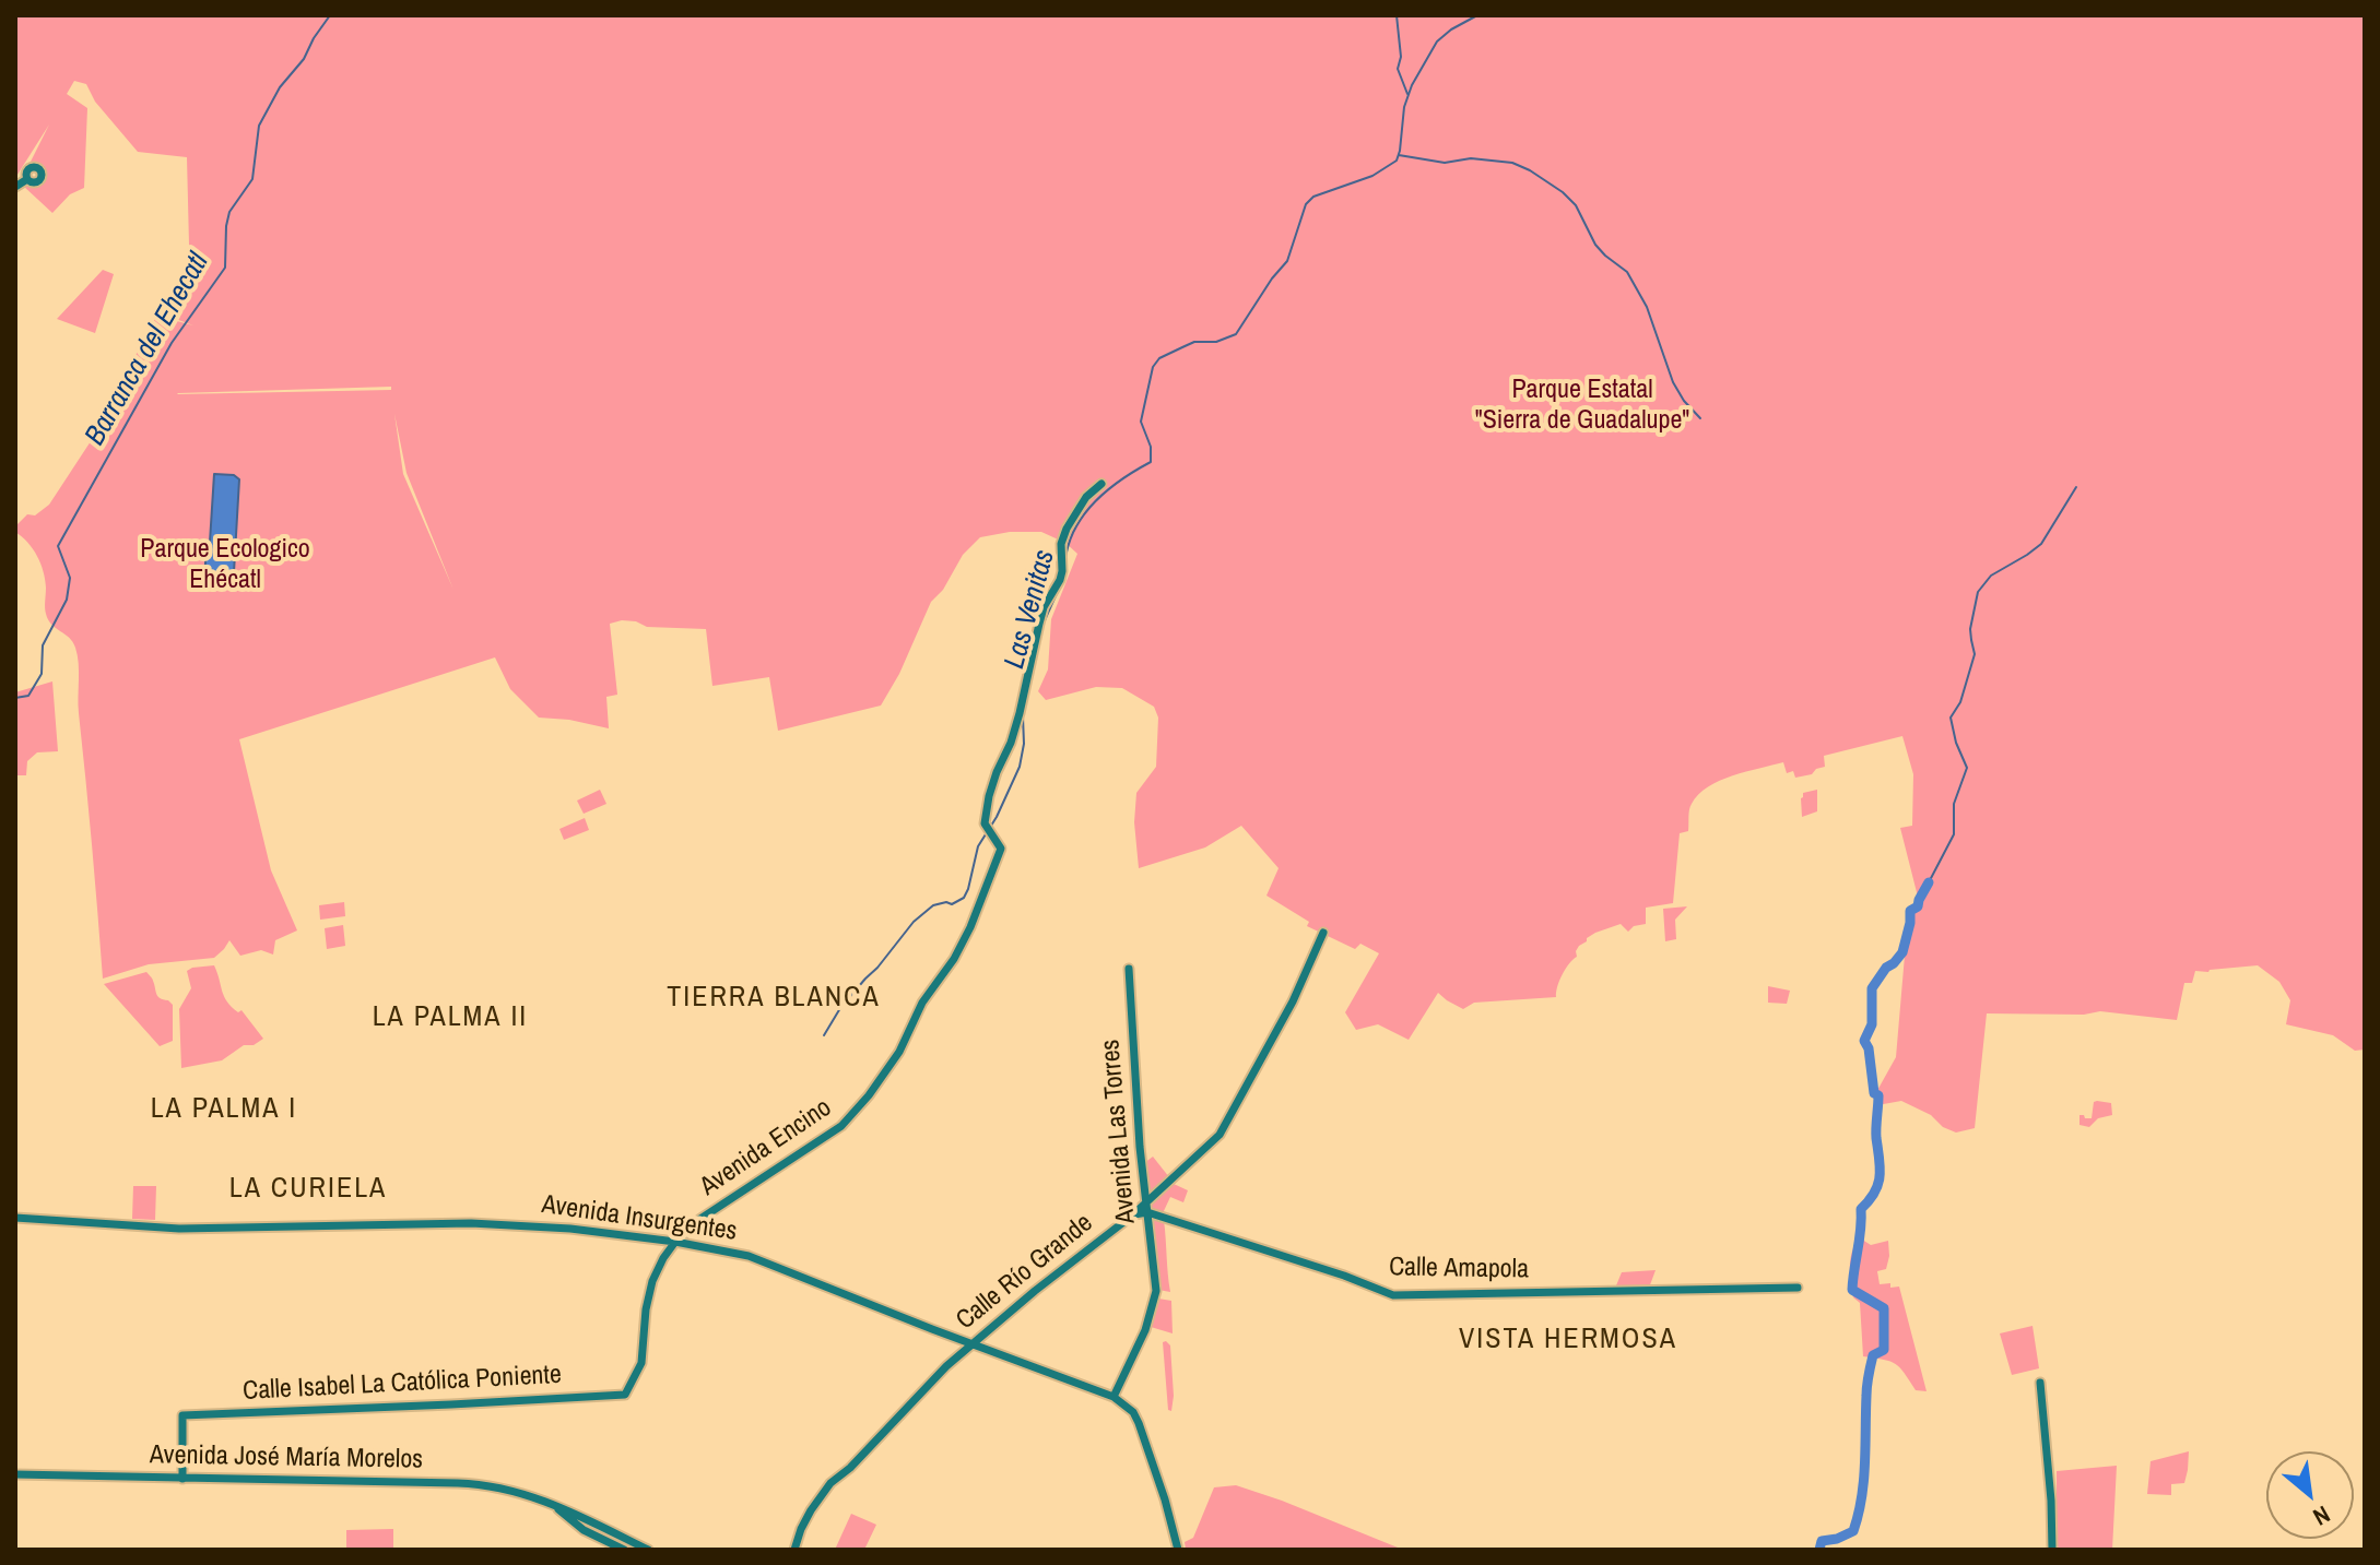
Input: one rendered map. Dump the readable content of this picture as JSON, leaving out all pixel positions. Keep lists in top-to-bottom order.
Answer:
{
  "streets": {
    "main road": [
      "Avenida Las Torres",
      "Avenida Encino",
      "Avenida Insurgentes",
      "Calle Amapola",
      "Calle Río Grande",
      "Calle Isabel La Católica Poniente",
      "Avenida José María Morelos"
    ]
  },
  "crossings": [
    ["Avenida Las Torres", "Avenida Insurgentes"],
    ["Avenida Las Torres", "Calle Amapola"],
    ["Avenida Las Torres", "Calle Río Grande"],
    ["Avenida Encino", "Avenida Insurgentes"],
    ["Avenida Encino", "Calle Isabel La Católica Poniente"],
    ["Avenida Insurgentes", "Calle Río Grande"],
    ["Calle Amapola", "Calle Río Grande"],
    ["Calle Isabel La Católica Poniente", "Avenida José María Morelos"]
  ],
  "districts": [
    "TIERRA BLANCA",
    "LA PALMA II",
    "LA PALMA I",
    "LA CURIELA",
    "VISTA HERMOSA"
  ],
  "water": ["Barranca del Ehecatl", "Las Venitas"],
  "parks": ["Parque Estatal \"Sierra de Guadalupe\"", "Parque Ecologico Ehécatl"],
  "north": "bottom right"
}
